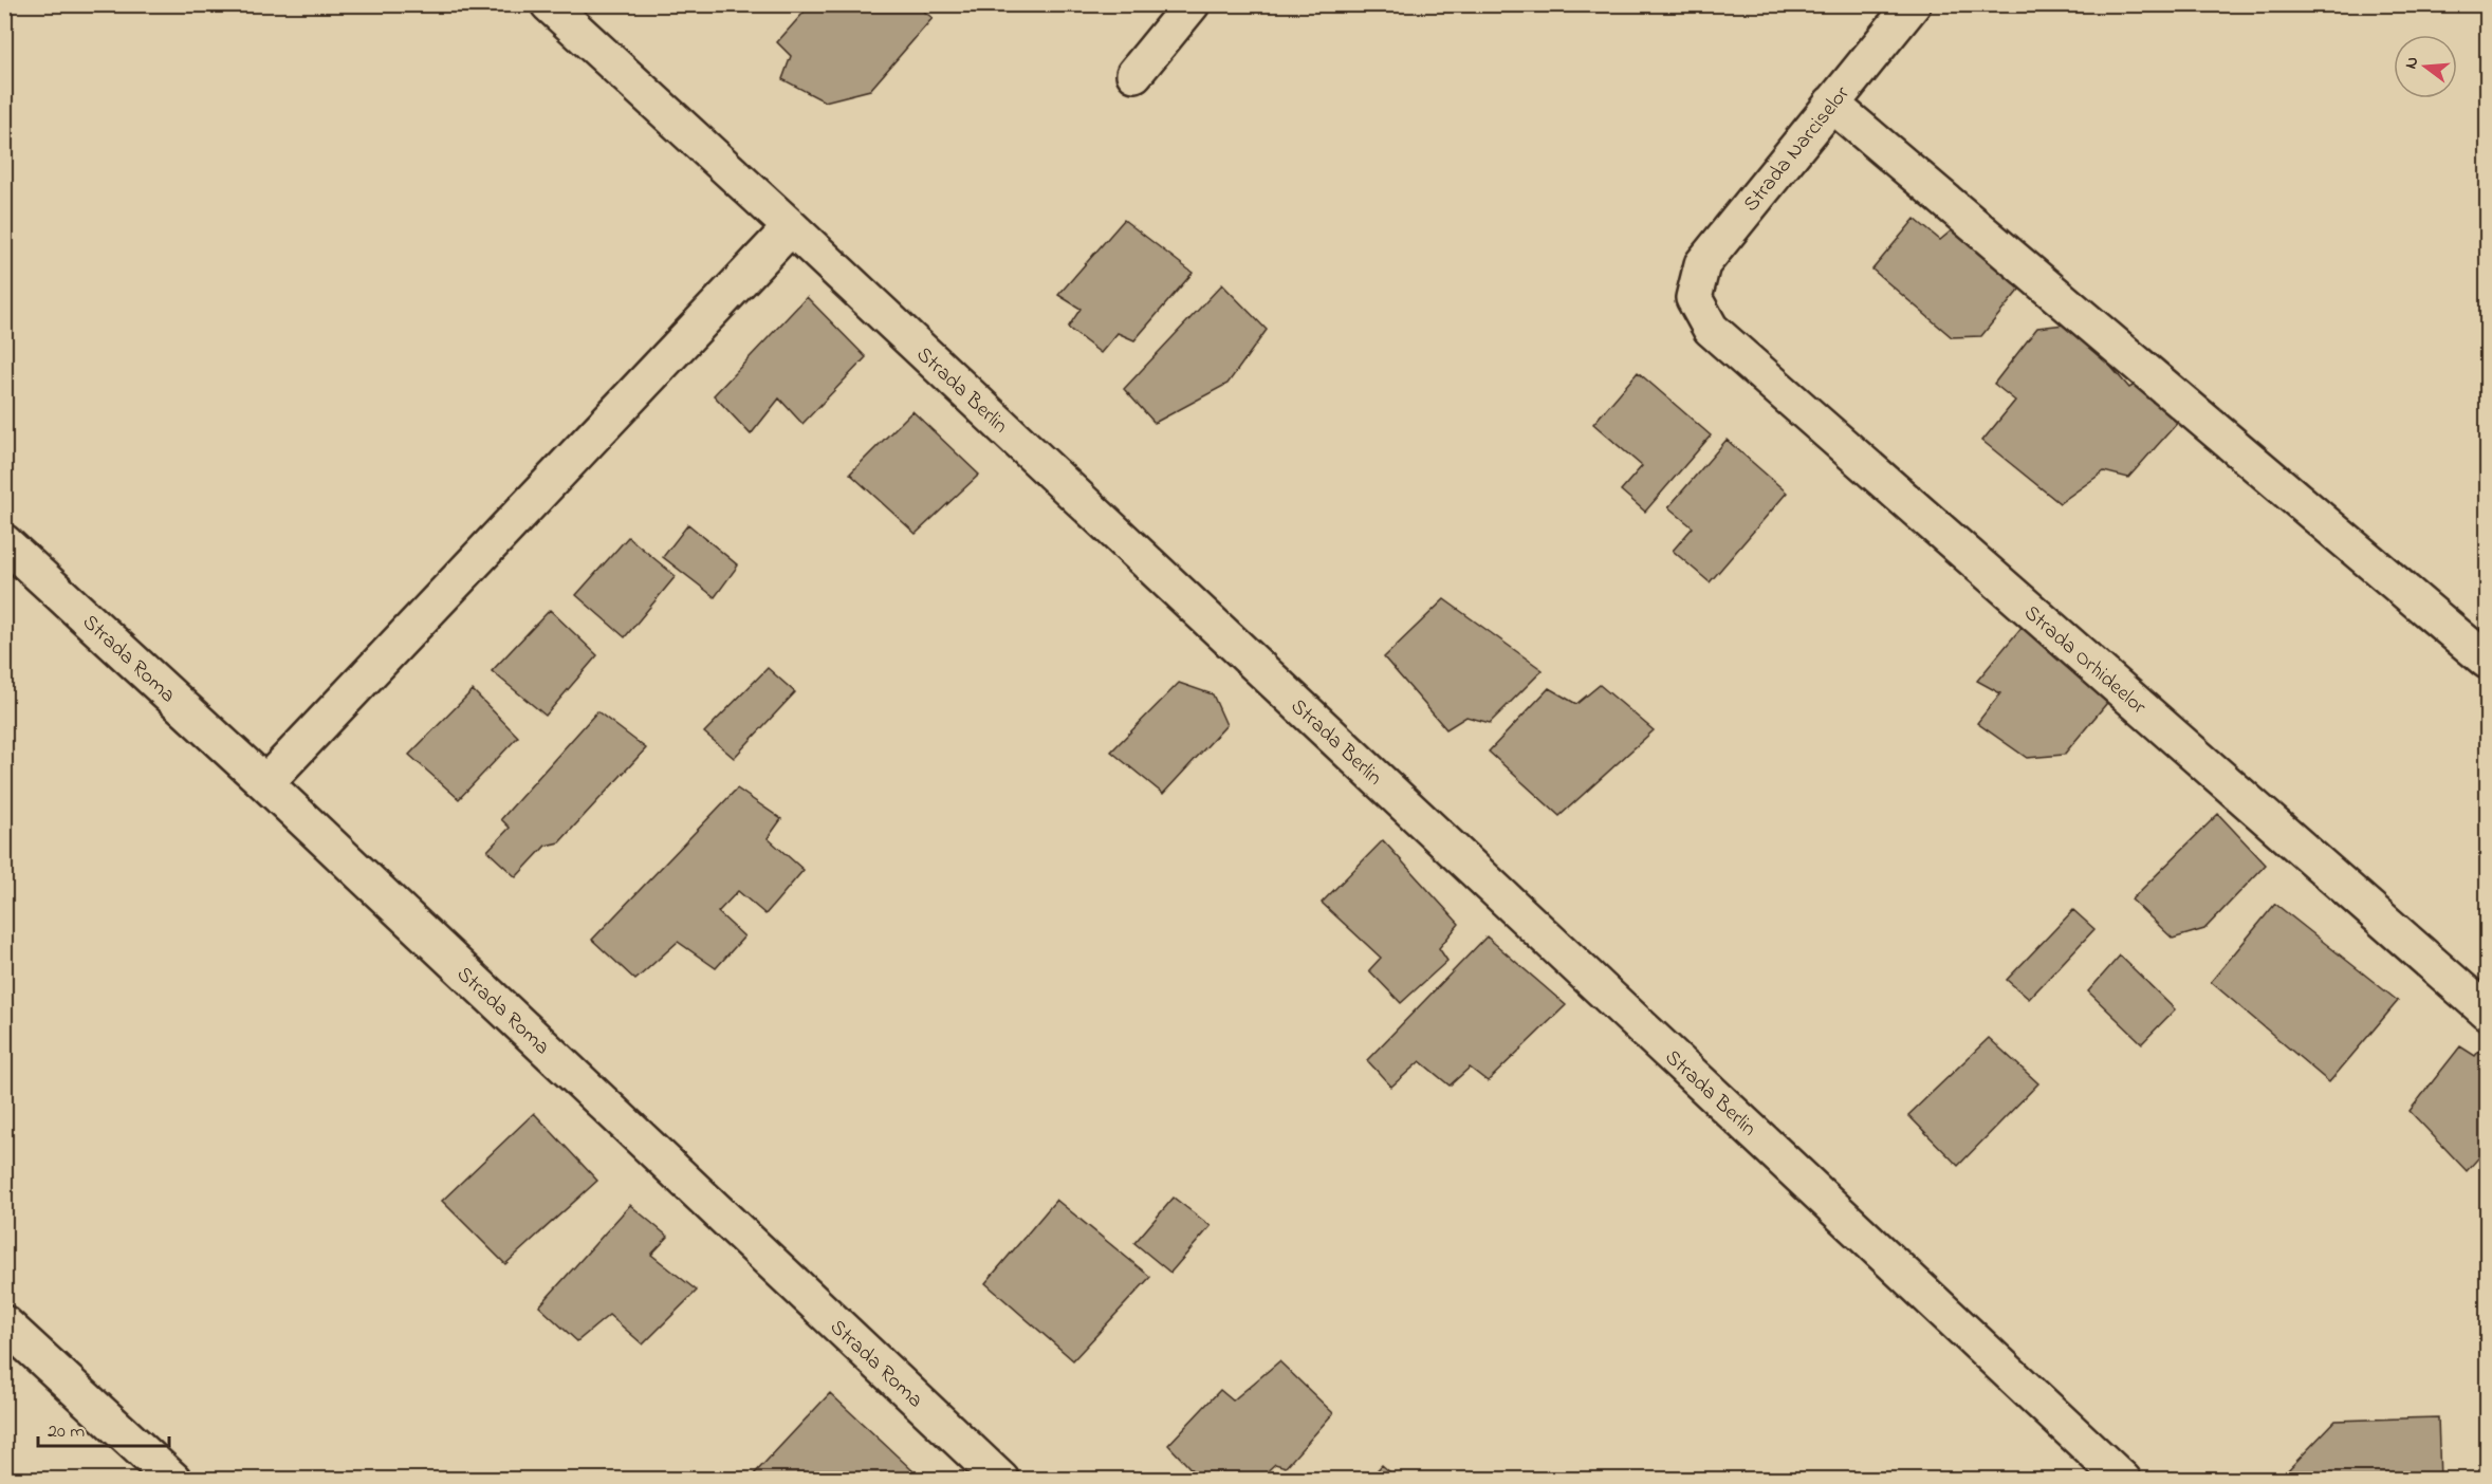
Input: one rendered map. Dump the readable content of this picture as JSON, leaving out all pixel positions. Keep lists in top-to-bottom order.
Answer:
{
  "streets": {
    "street": [
      "Strada Narciselor",
      "Strada Berlin",
      "Strada Roma",
      "Strada Orhideelor"
    ]
  },
  "crossings": [
    ["Strada Narciselor", "Strada Orhideelor"]
  ],
  "scale_bar": "20 m",
  "north": "left"
}
